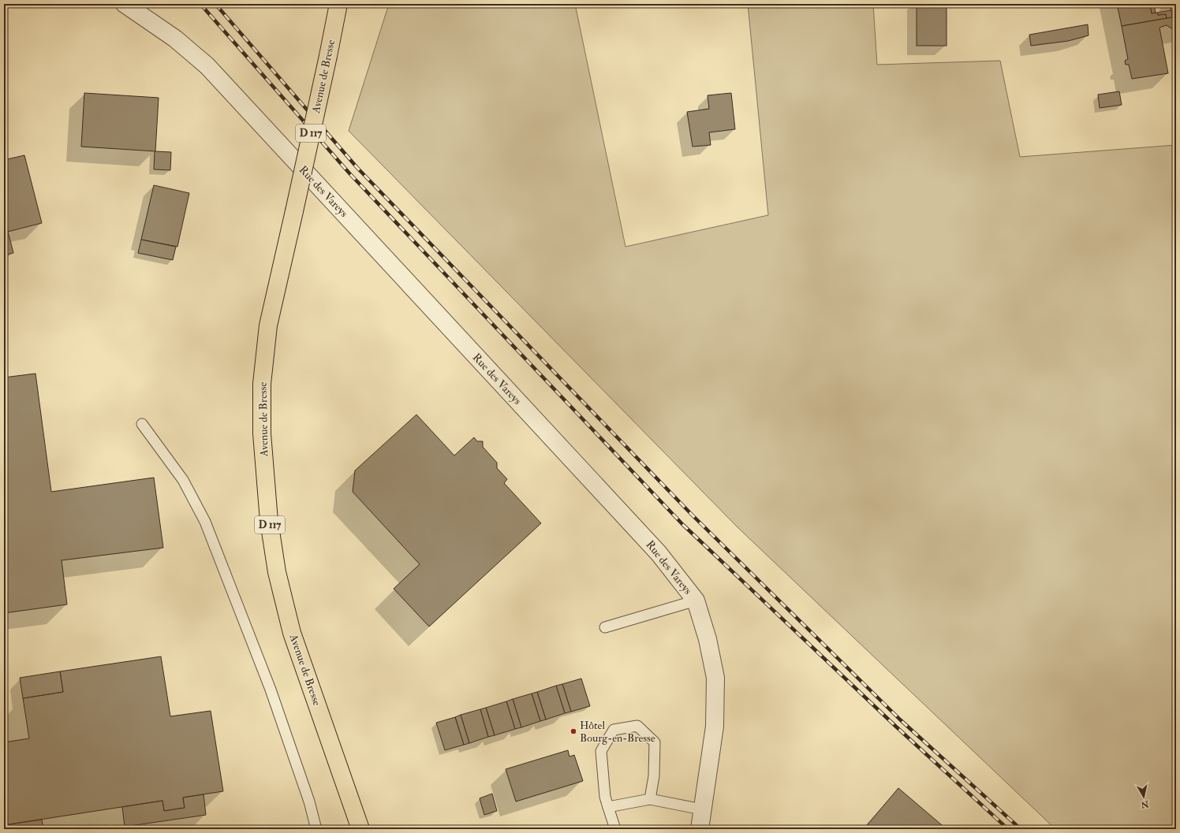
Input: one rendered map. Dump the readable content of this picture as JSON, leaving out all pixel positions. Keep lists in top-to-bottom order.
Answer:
{
  "streets": {
    "main road": ["Avenue de Bresse", "D 117"],
    "street": ["Rue des Vareys"]
  },
  "places": ["Hôtel Bourg-en-Bresse"],
  "north": "bottom"
}
